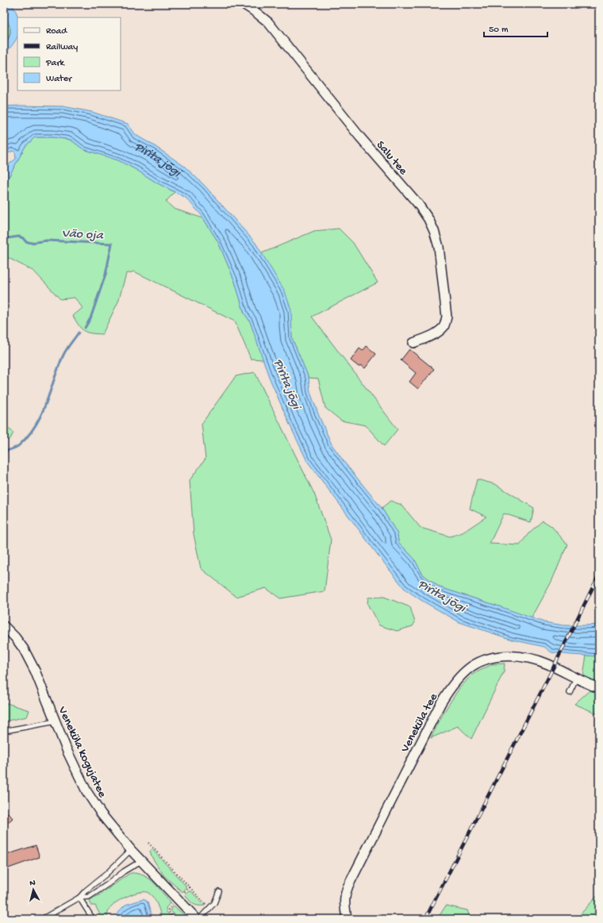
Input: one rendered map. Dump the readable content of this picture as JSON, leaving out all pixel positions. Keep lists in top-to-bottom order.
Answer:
{
  "streets": {
    "street": ["Salu tee", "Veneküla tee", "Veneküla kogujatee"]
  },
  "water": ["Pirita jõgi", "Väo oja"],
  "legend": [
    "Road",
    "Railway",
    "Park",
    "Water"
  ],
  "scale_bar": "50 m",
  "north": "top"
}
